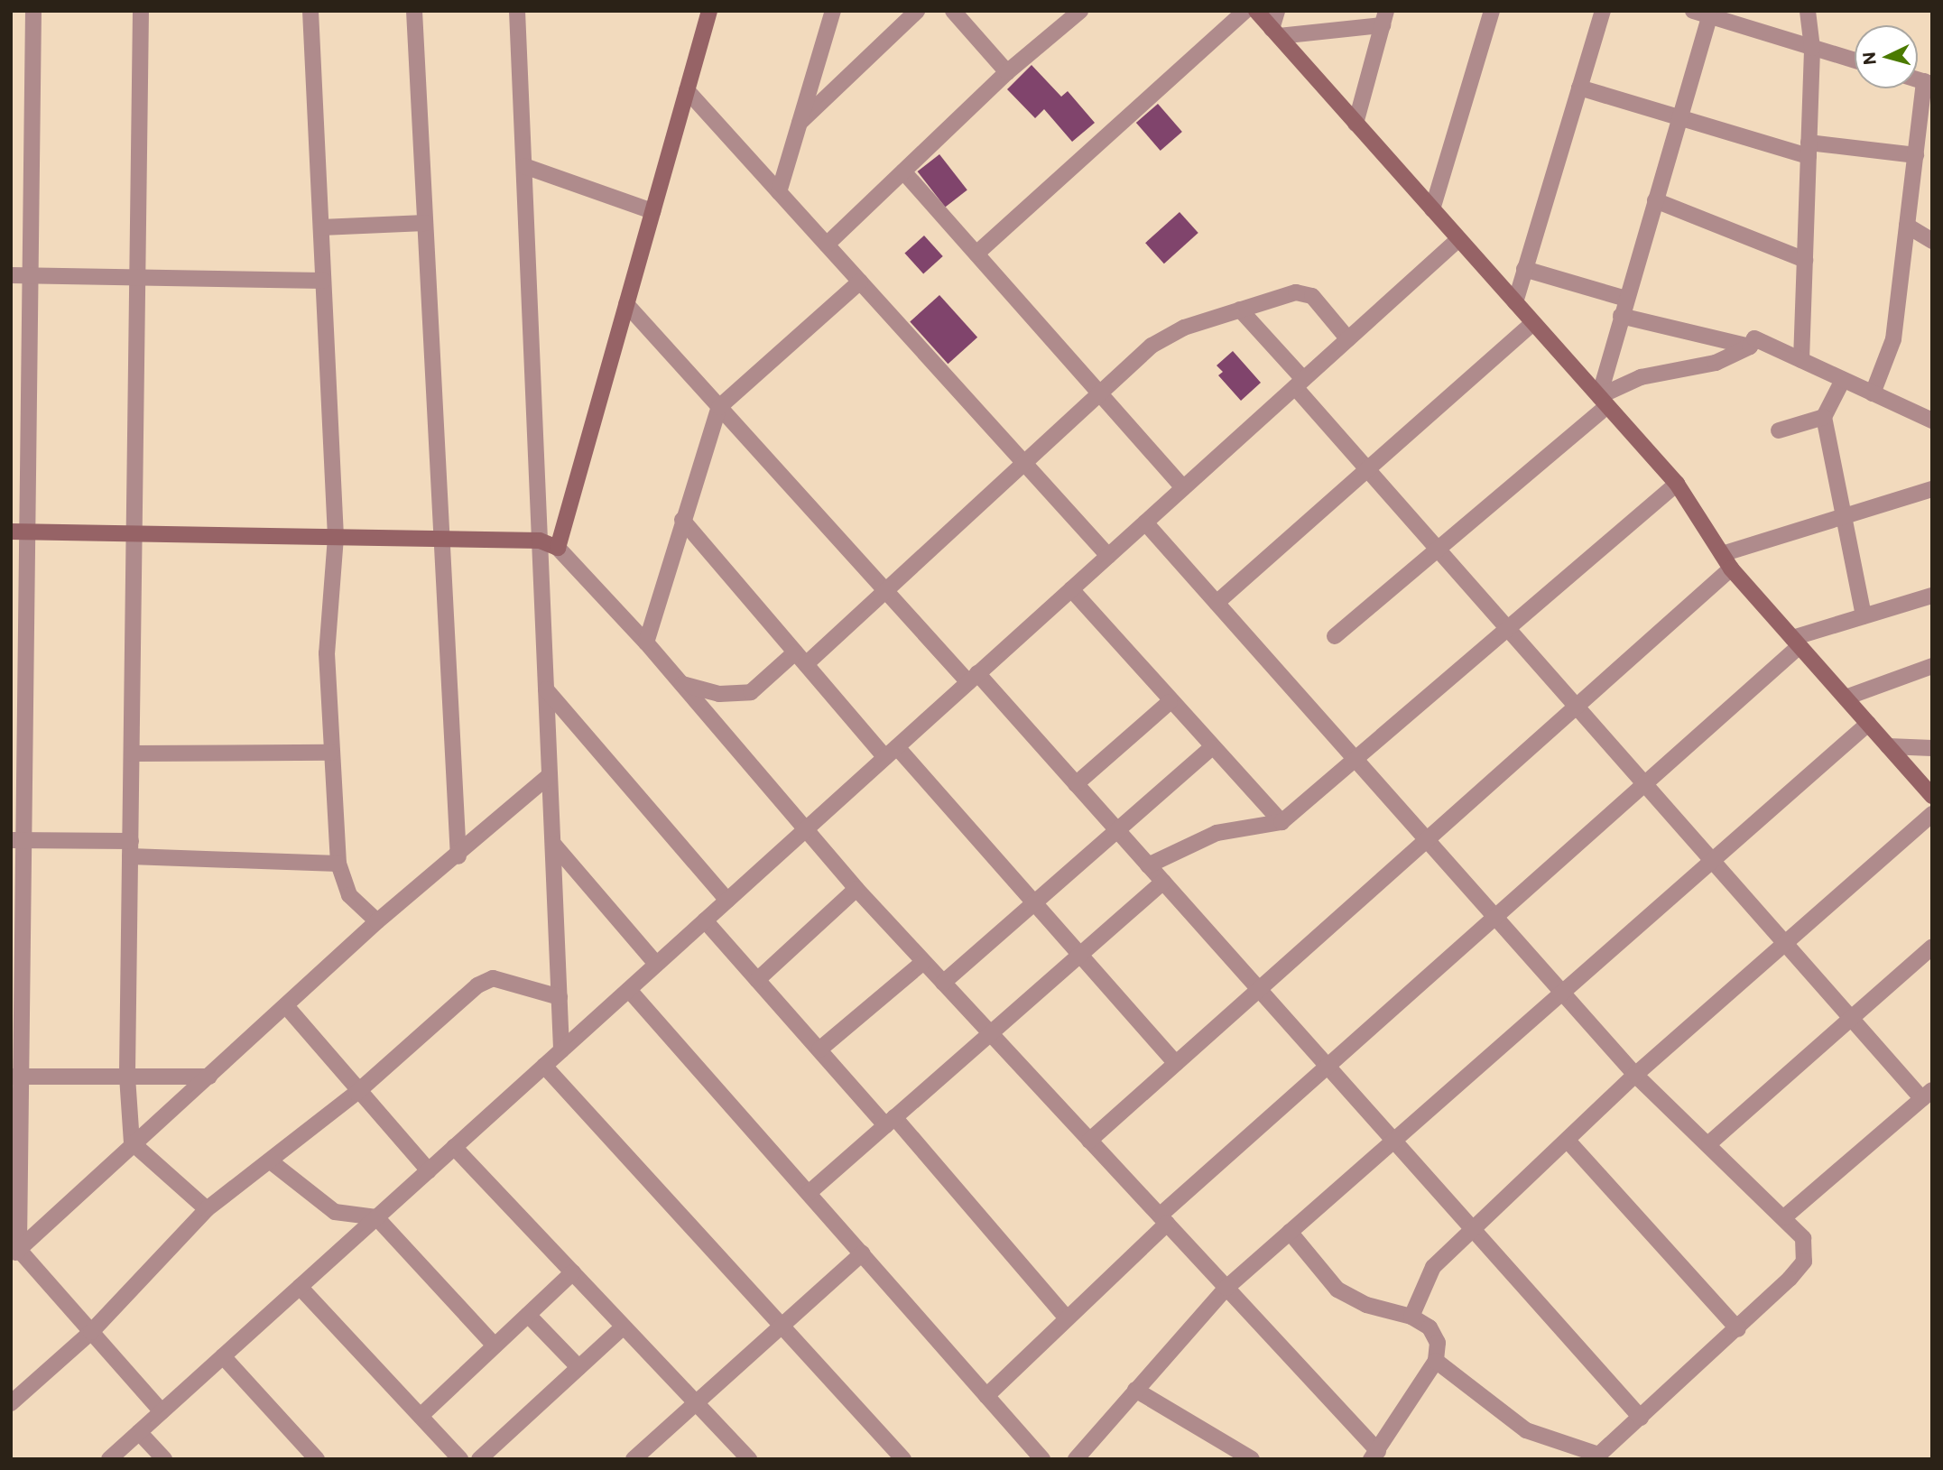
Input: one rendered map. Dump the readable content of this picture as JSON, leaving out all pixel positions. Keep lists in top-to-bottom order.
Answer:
{
  "north": "left"
}
